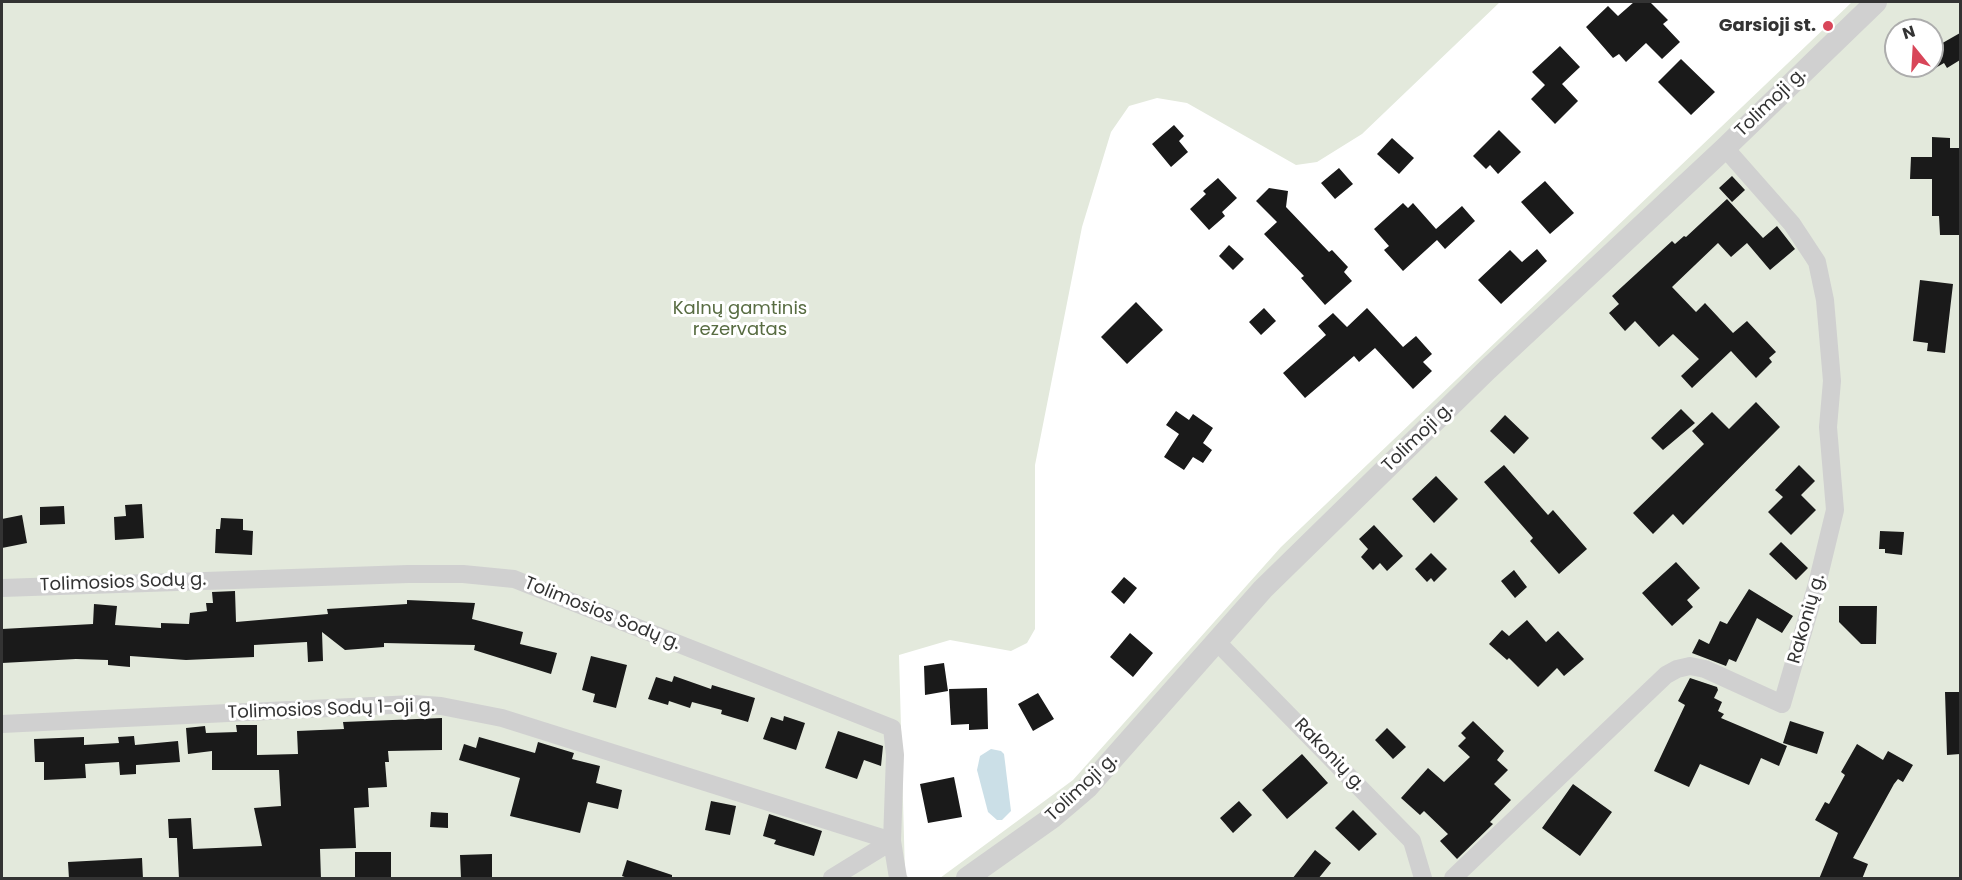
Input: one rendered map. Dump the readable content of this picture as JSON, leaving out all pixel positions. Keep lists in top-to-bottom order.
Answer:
{
  "streets": {
    "street": [
      "Tolimoji g.",
      "Tolimosios Sodų g.",
      "Rakonių g.",
      "Tolimosios Sodų 1-oji g."
    ]
  },
  "crossings": [
    ["Tolimoji g.", "Rakonių g."],
    ["Tolimosios Sodų g.", "Tolimosios Sodų 1-oji g."]
  ],
  "parks": ["Kalnų gamtinis rezervatas"],
  "places": ["Garsioji st."],
  "north": "top"
}
